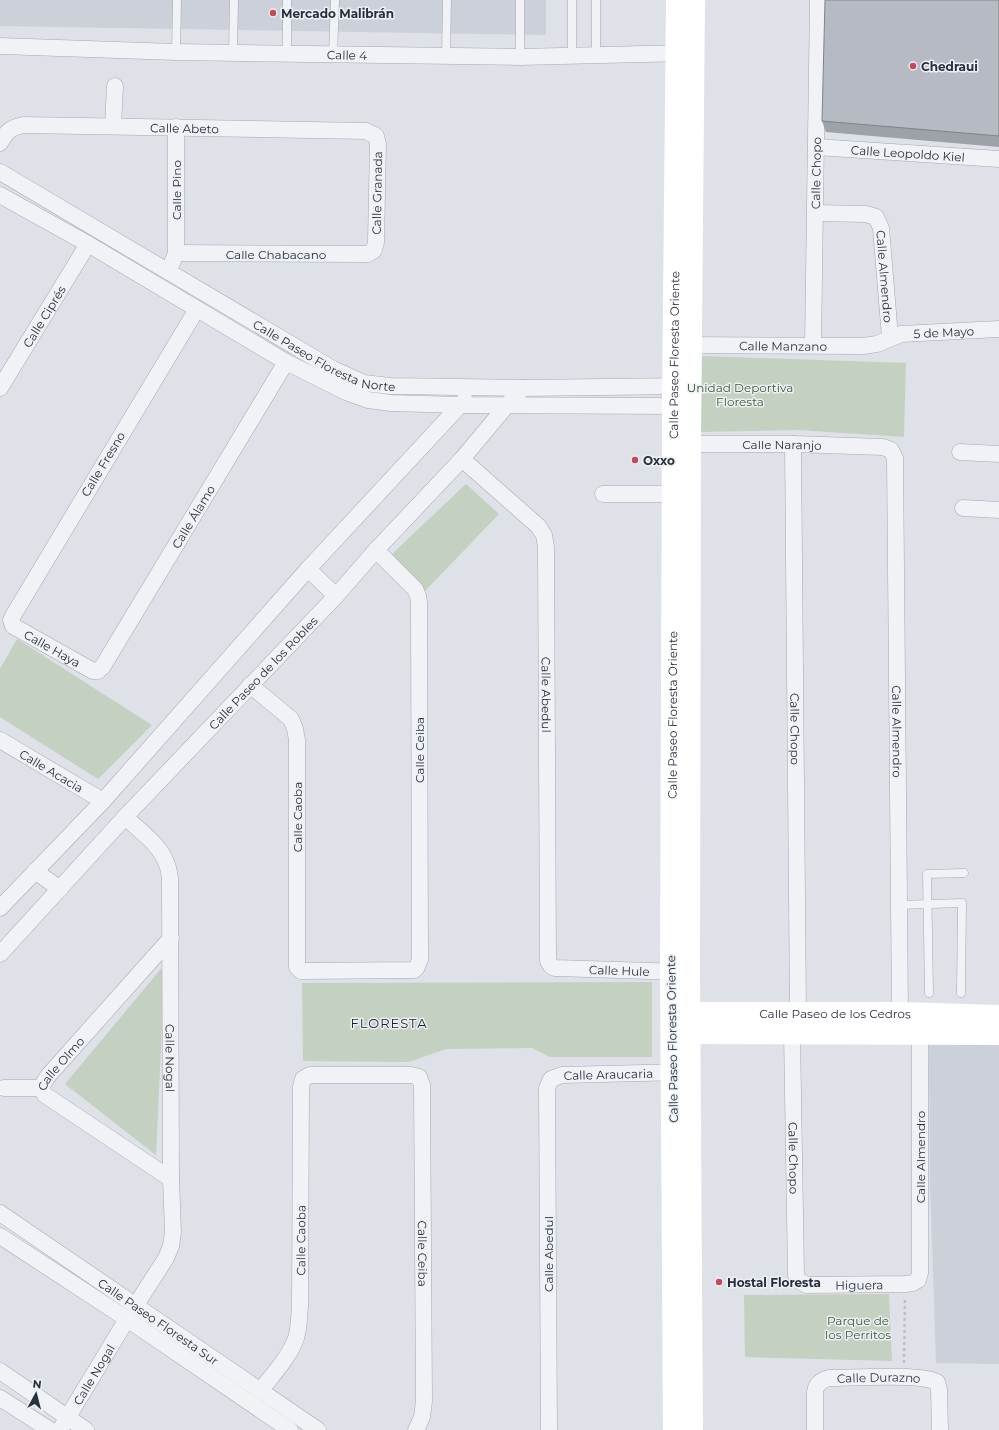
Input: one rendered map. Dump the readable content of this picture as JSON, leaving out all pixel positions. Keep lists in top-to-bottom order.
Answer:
{
  "streets": {
    "main road": ["Calle Paseo Floresta Oriente", "Calle Paseo de los Cedros"],
    "street": [
      "Calle 4",
      "Calle Abeto",
      "Calle Leopoldo Kiel",
      "Calle Chopo",
      "Calle Pino",
      "Calle Granada",
      "Calle Chabacano",
      "Calle Almendro",
      "Calle Ciprés",
      "5 de Mayo",
      "Calle Manzano",
      "Calle Paseo Floresta Norte",
      "Calle Naranjo",
      "Calle Fresno",
      "Calle Álamo",
      "Calle Haya",
      "Calle Paseo de los Robles",
      "Calle Abedul",
      "Calle Ceiba",
      "Calle Acacia",
      "Calle Caoba",
      "Calle Hule",
      "Calle Nogal",
      "Calle Olmo",
      "Calle Araucaria",
      "Higuera",
      "Calle Paseo Floresta Sur",
      "Calle Durazno"
    ]
  },
  "crossings": [
    ["Calle 4", "Calle Paseo Floresta Oriente"],
    ["Calle Abeto", "Calle Pino"],
    ["Calle Abeto", "Calle Granada"],
    ["Calle Leopoldo Kiel", "Calle Chopo"],
    ["Calle Chopo", "Calle Almendro"],
    ["Calle Chopo", "Calle Manzano"],
    ["Calle Chopo", "Calle Naranjo"],
    ["Calle Chopo", "Calle Paseo de los Cedros"],
    ["Calle Chopo", "Higuera"],
    ["Calle Pino", "Calle Chabacano"],
    ["Calle Granada", "Calle Chabacano"],
    ["Calle Almendro", "5 de Mayo"],
    ["Calle Almendro", "Calle Manzano"],
    ["Calle Almendro", "Calle Naranjo"],
    ["Calle Almendro", "Calle Paseo de los Cedros"],
    ["Calle Almendro", "Higuera"],
    ["Calle Ciprés", "Calle Paseo Floresta Norte"],
    ["5 de Mayo", "Calle Manzano"],
    ["Calle Manzano", "Calle Paseo Floresta Oriente"],
    ["Calle Paseo Floresta Norte", "Calle Paseo Floresta Oriente"],
    ["Calle Paseo Floresta Norte", "Calle Fresno"],
    ["Calle Paseo Floresta Norte", "Calle Álamo"],
    ["Calle Paseo Floresta Norte", "Calle Paseo de los Robles"],
    ["Calle Paseo Floresta Oriente", "Calle Naranjo"],
    ["Calle Paseo Floresta Oriente", "Calle Hule"],
    ["Calle Paseo Floresta Oriente", "Calle Paseo de los Cedros"],
    ["Calle Paseo Floresta Oriente", "Calle Araucaria"],
    ["Calle Fresno", "Calle Haya"],
    ["Calle Álamo", "Calle Haya"],
    ["Calle Paseo de los Robles", "Calle Abedul"],
    ["Calle Paseo de los Robles", "Calle Ceiba"],
    ["Calle Paseo de los Robles", "Calle Caoba"],
    ["Calle Paseo de los Robles", "Calle Nogal"],
    ["Calle Abedul", "Calle Hule"],
    ["Calle Abedul", "Calle Araucaria"],
    ["Calle Ceiba", "Calle Caoba"],
    ["Calle Caoba", "Calle Paseo Floresta Sur"],
    ["Calle Nogal", "Calle Olmo"],
    ["Calle Nogal", "Calle Paseo Floresta Sur"]
  ],
  "districts": ["FLORESTA"],
  "parks": ["Unidad Deportiva Floresta", "Parque de los Perritos"],
  "places": [
    "Mercado Malibrán",
    "Chedraui",
    "Oxxo",
    "Hostal Floresta"
  ],
  "north": "top"
}
